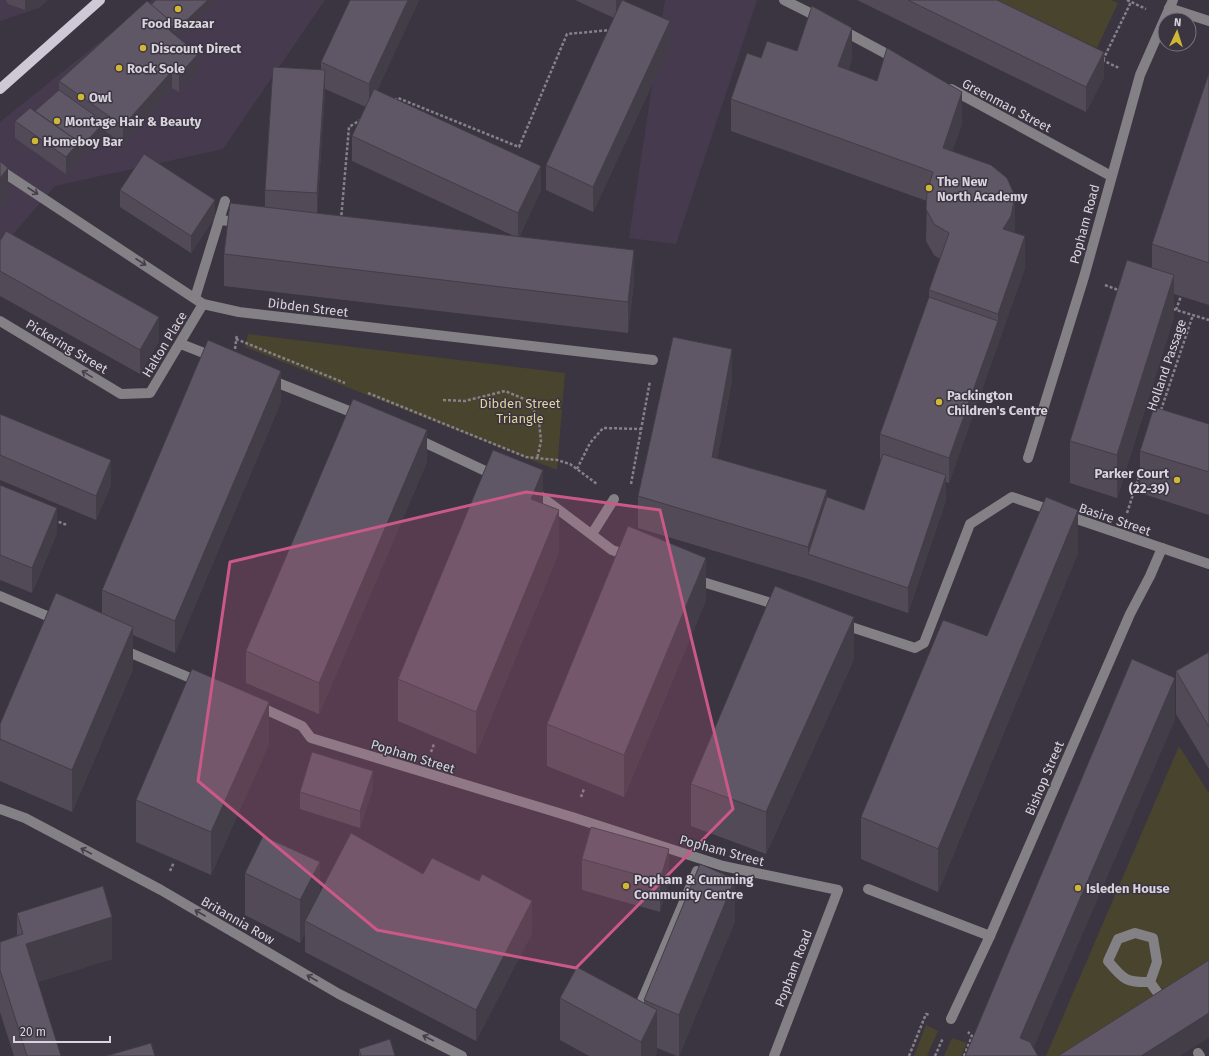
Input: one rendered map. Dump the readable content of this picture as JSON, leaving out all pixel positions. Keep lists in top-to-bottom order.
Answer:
{
  "streets": {
    "street": [
      "Greenman Street",
      "Popham Road",
      "Dibden Street",
      "Halton Place",
      "Pickering Street",
      "Basire Street",
      "Popham Street",
      "Bishop Street",
      "Britannia Row"
    ],
    "path": ["Holland Passage"]
  },
  "crossings": [
    ["Greenman Street", "Popham Road"],
    ["Popham Road", "Popham Street"],
    ["Dibden Street", "Halton Place"],
    ["Halton Place", "Pickering Street"],
    ["Basire Street", "Bishop Street"]
  ],
  "one_way": ["Pickering Street", "Britannia Row"],
  "parks": ["Dibden Street Triangle"],
  "places": [
    "Food Bazaar",
    "Discount Direct",
    "Rock Sole",
    "Owl",
    "Montage Hair & Beauty",
    "Homeboy Bar",
    "The New North Academy",
    "Packington Children's Centre",
    "Parker Court (22-39)",
    "Popham & Cumming Community Centre",
    "Isleden House"
  ],
  "scale_bar": "20 m",
  "north": "top"
}
